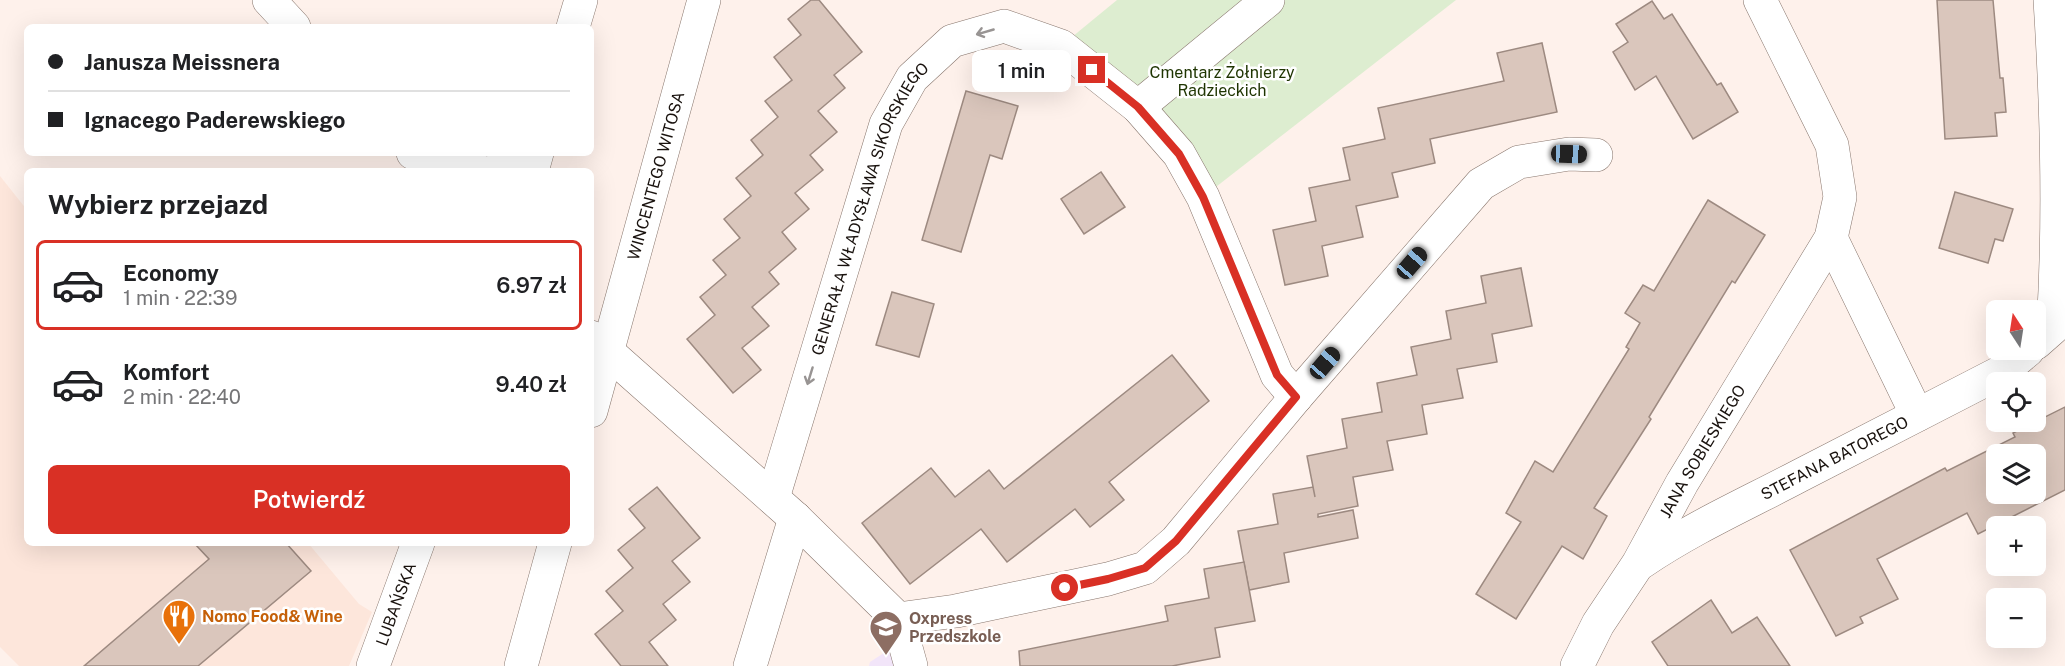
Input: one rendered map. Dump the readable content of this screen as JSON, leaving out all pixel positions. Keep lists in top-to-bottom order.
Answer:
{
  "streets": {
    "street": [
      "WINCENTEGO WITOSA",
      "GENERAŁA WŁADYSŁAWA SIKORSKIEGO",
      "JANA SOBIESKIEGO",
      "STEFANA BATOREGO",
      "LUBAŃSKA"
    ]
  },
  "crossings": [
    ["JANA SOBIESKIEGO", "STEFANA BATOREGO"]
  ],
  "parks": ["Cmentarz Żołnierzy Radzieckich"],
  "places": {
    "restaurant": ["Nomo Food& Wine"],
    "school or university": ["Oxpress Przedszkole"]
  },
  "north": "top",
  "page": {
    "banner": ["Janusza Meissnera", "Ignacego Paderewskiego"],
    "bubble": "1 min",
    "heading": "Wybierz przejazd",
    "list": [
      {
        "name": "Economy",
        "note": "1 min · 22:39",
        "value": "6.97 zł"
      },
      {
        "name": "Komfort",
        "note": "2 min · 22:40",
        "value": "9.40 zł"
      }
    ],
    "map_buttons": ["+", "−"],
    "buttons": "Potwierdź"
  }
}
